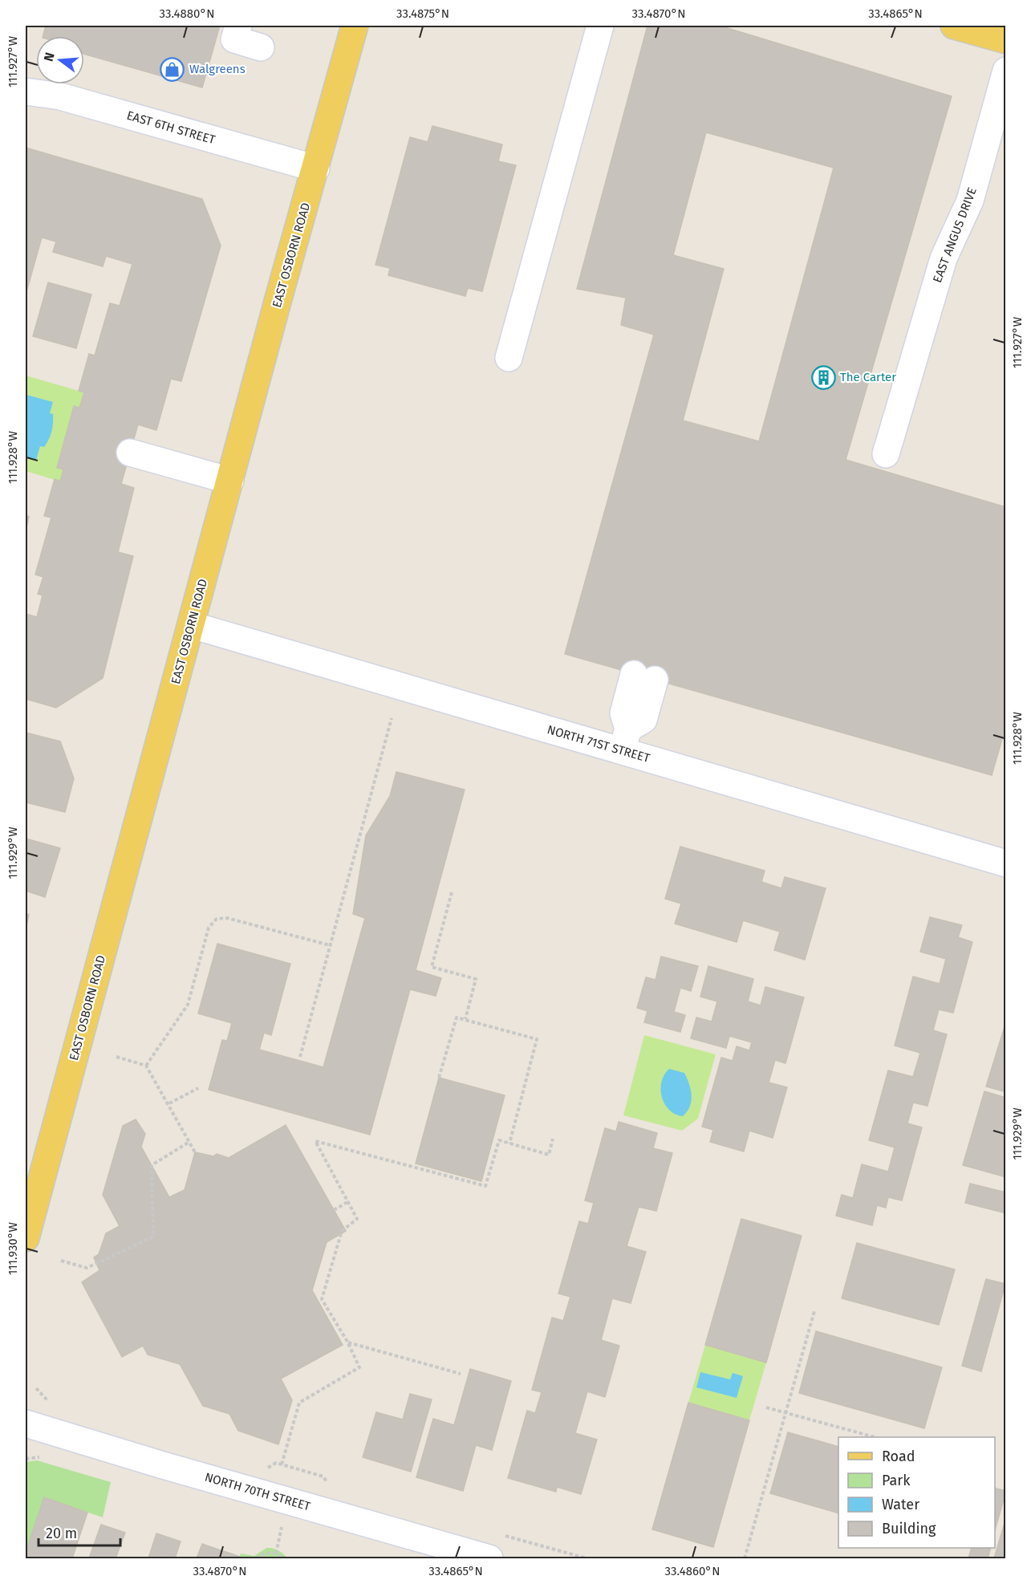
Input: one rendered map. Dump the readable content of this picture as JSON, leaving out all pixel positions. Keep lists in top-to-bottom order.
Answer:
{
  "streets": {
    "main road": ["EAST OSBORN ROAD"],
    "street": [
      "EAST 6TH STREET",
      "EAST ANGUS DRIVE",
      "NORTH 71ST STREET",
      "NORTH 70TH STREET"
    ]
  },
  "crossings": [
    ["EAST 6TH STREET", "EAST OSBORN ROAD"],
    ["EAST OSBORN ROAD", "NORTH 71ST STREET"]
  ],
  "places": {
    "shop": ["Walgreens"],
    "building": ["The Carter"]
  },
  "legend": [
    "Road",
    "Park",
    "Water",
    "Building"
  ],
  "scale_bar": "20 m",
  "north": "left",
  "coordinates": [
    "33.4880°N",
    "33.4875°N",
    "33.4870°N",
    "33.4865°N",
    "111.927°W",
    "111.928°W",
    "111.929°W",
    "111.930°W",
    "33.4860°N"
  ]
}
